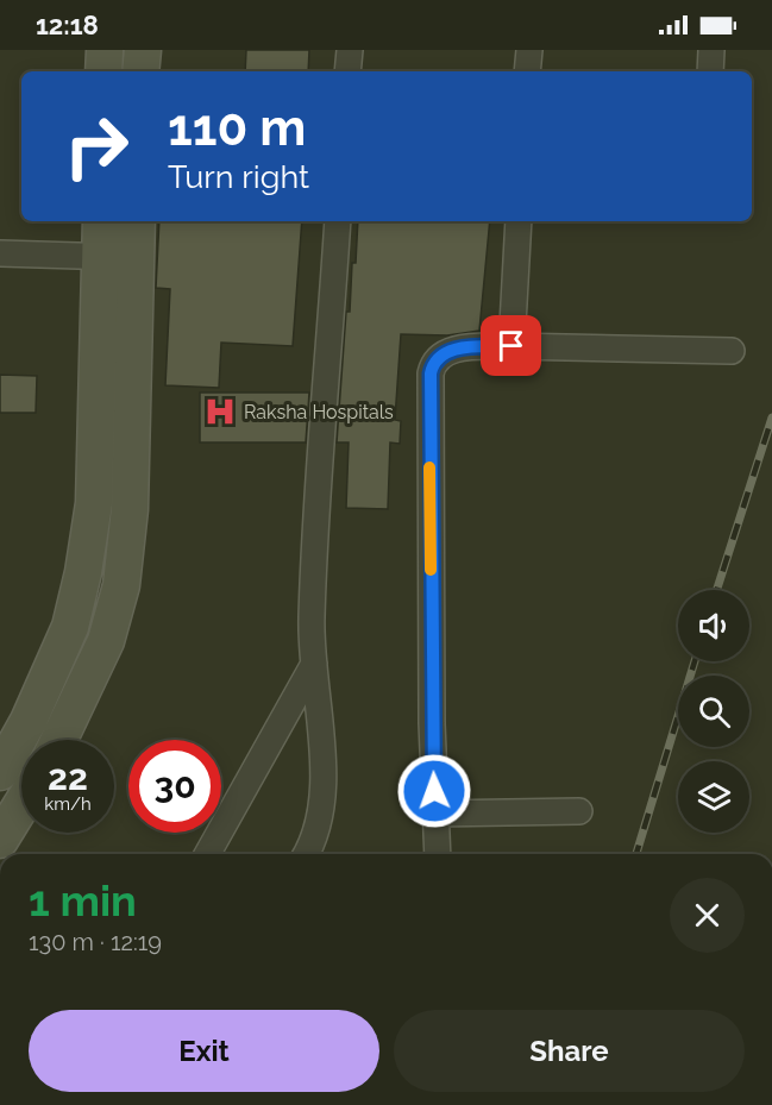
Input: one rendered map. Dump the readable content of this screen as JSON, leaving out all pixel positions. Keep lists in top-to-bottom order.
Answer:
{
  "places": {
    "hospital": ["Raksha Hospitals"]
  },
  "page": {
    "status": "12:18",
    "turn": ["110 m", "Turn right"],
    "speed": "22 km/h",
    "limit": "30",
    "heading": ["1 min", "130 m · 12:19"],
    "buttons": ["Exit", "Share"]
  }
}
